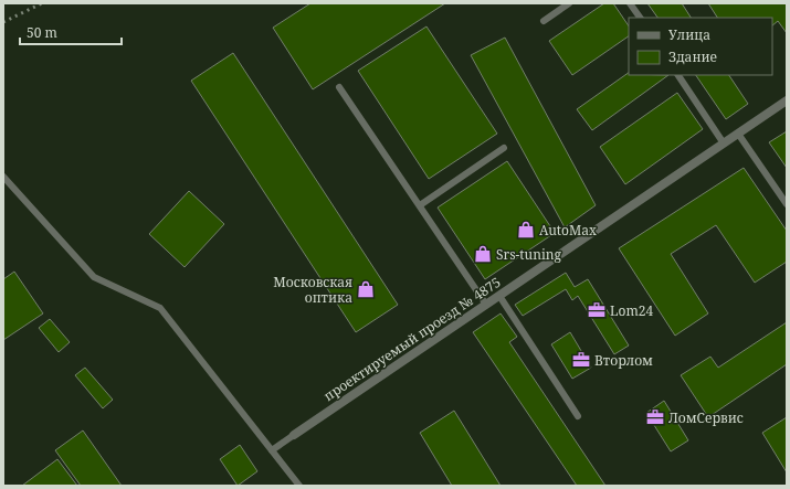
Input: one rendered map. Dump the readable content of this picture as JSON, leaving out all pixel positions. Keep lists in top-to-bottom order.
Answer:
{
  "streets": {
    "street": ["проектируемый проезд № 4875"]
  },
  "places": {
    "shop": ["AutoMax", "Srs-tuning", "Московская оптика"],
    "office": ["Lom24", "Вторлом", "ЛомСервис"]
  },
  "legend": ["Улица", "Здание"],
  "scale_bar": "50 m"
}
